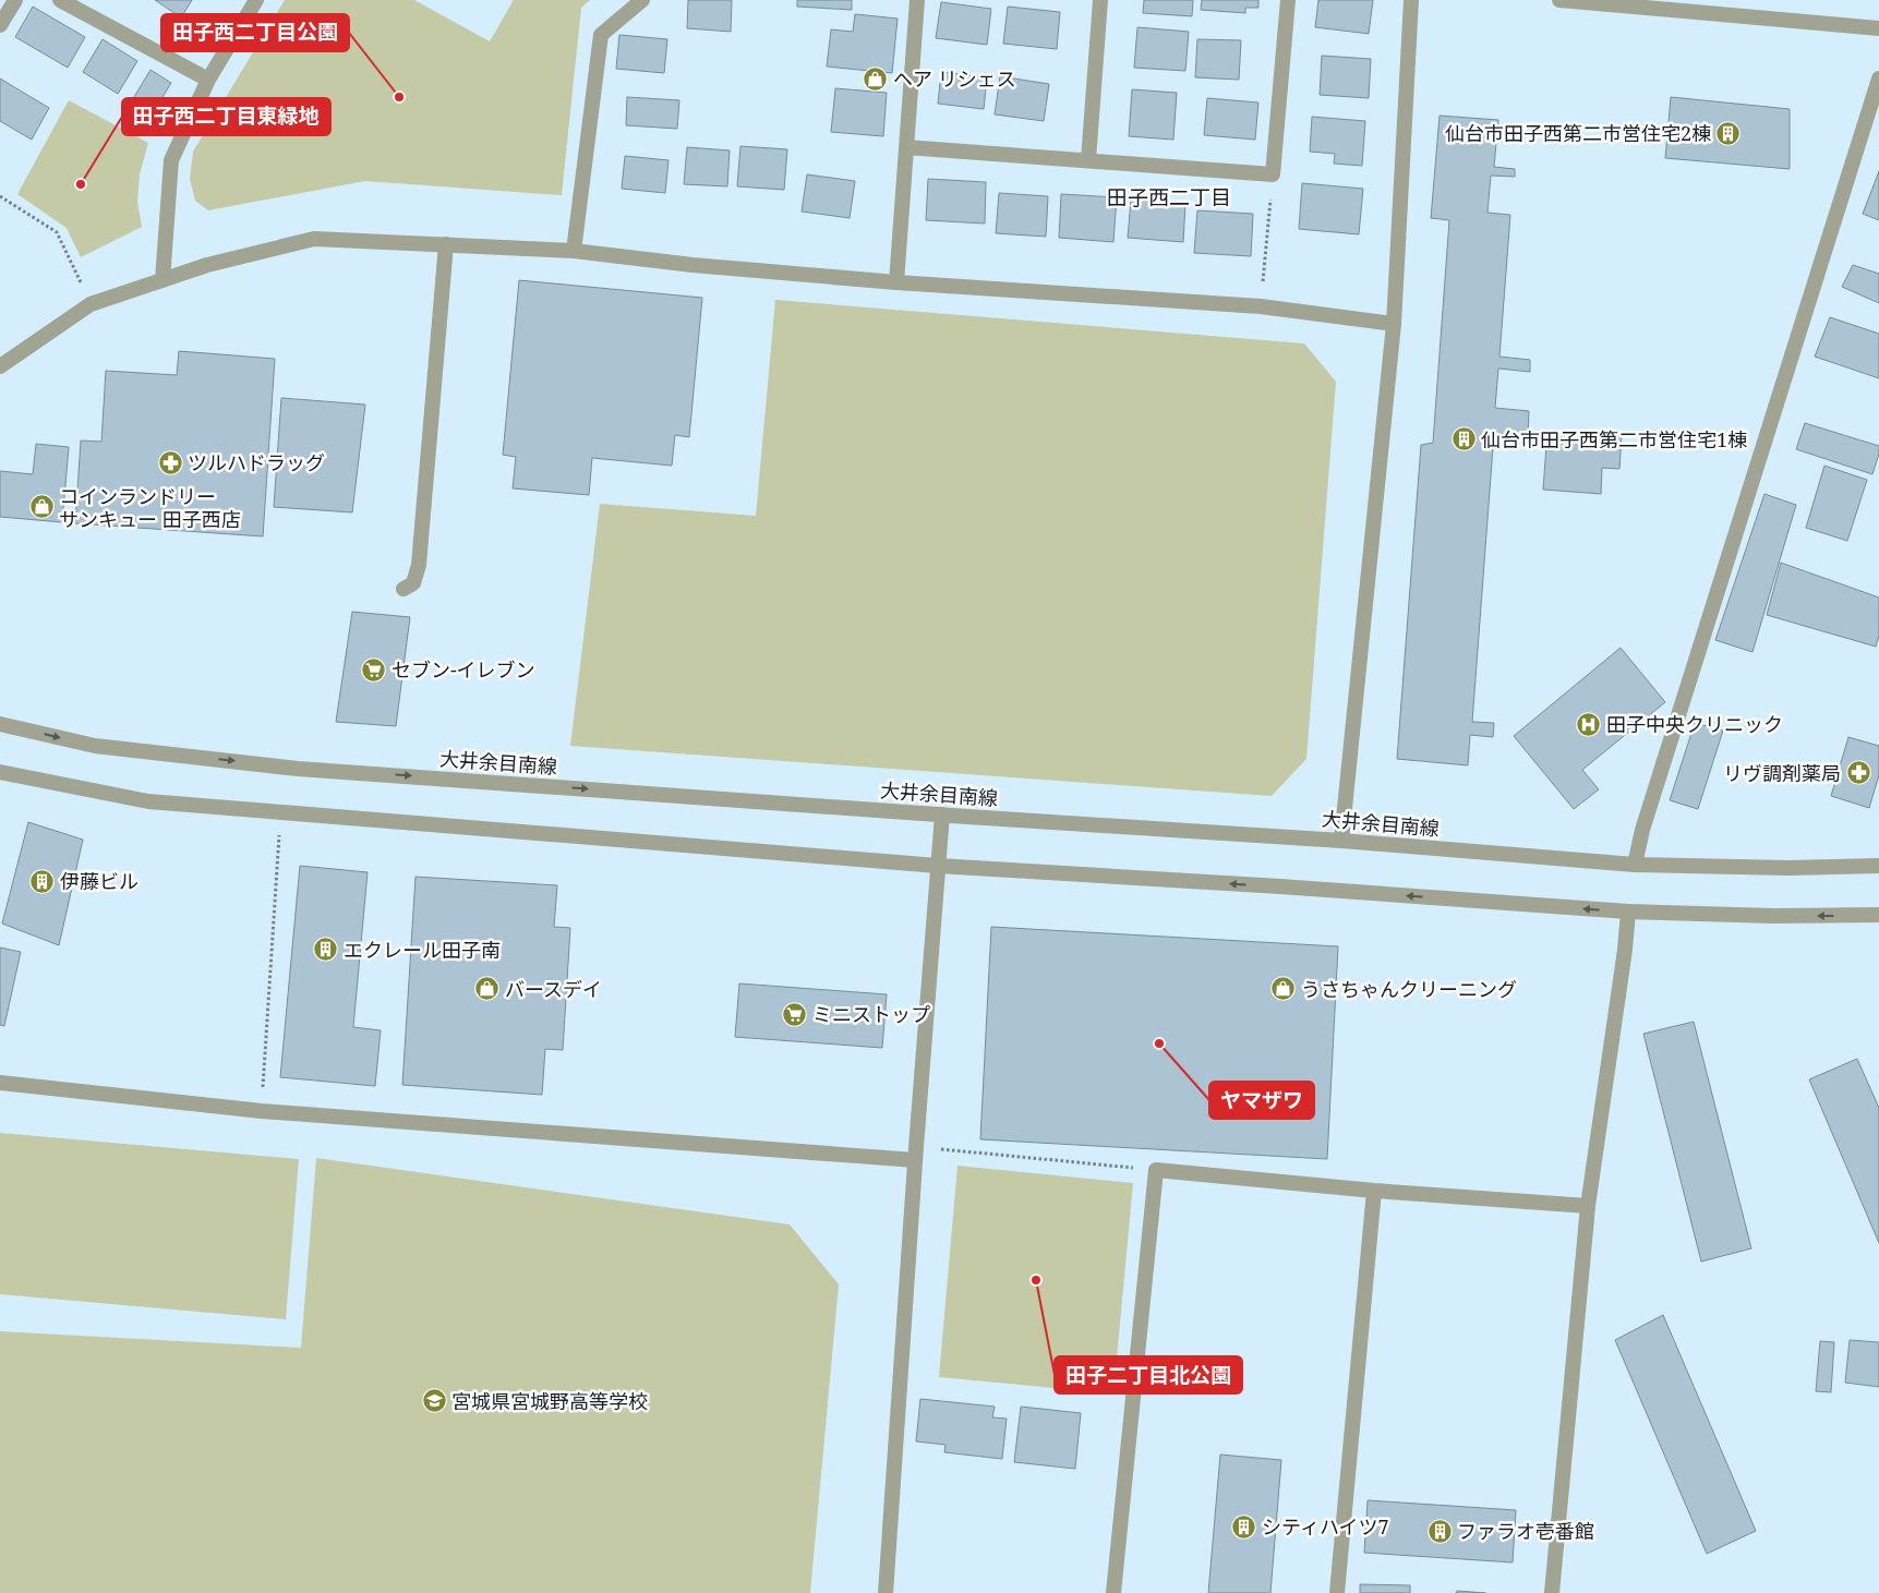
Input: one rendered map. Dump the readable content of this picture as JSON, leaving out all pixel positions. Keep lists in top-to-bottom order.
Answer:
{
  "streets": {
    "street": ["大井余目南線"]
  },
  "districts": ["田子西二丁目"],
  "places": {
    "shop": [
      "ヘア リシェス",
      "コインランドリー サンキュー 田子西店",
      "バースデイ",
      "うさちゃんクリーニング"
    ],
    "other": [
      "田子西二丁目公園",
      "田子西二丁目東緑地",
      "ヤマザワ",
      "田子二丁目北公園"
    ],
    "building": [
      "仙台市田子西第二市営住宅2棟",
      "仙台市田子西第二市営住宅1棟",
      "伊藤ビル",
      "エクレール田子南",
      "シティハイツ7",
      "ファラオ壱番館"
    ],
    "pharmacy": ["ツルハドラッグ", "リヴ調剤薬局"],
    "supermarket": ["セブン-イレブン", "ミニストップ"],
    "hospital": ["田子中央クリニック"],
    "school or university": ["宮城県宮城野高等学校"]
  }
}
